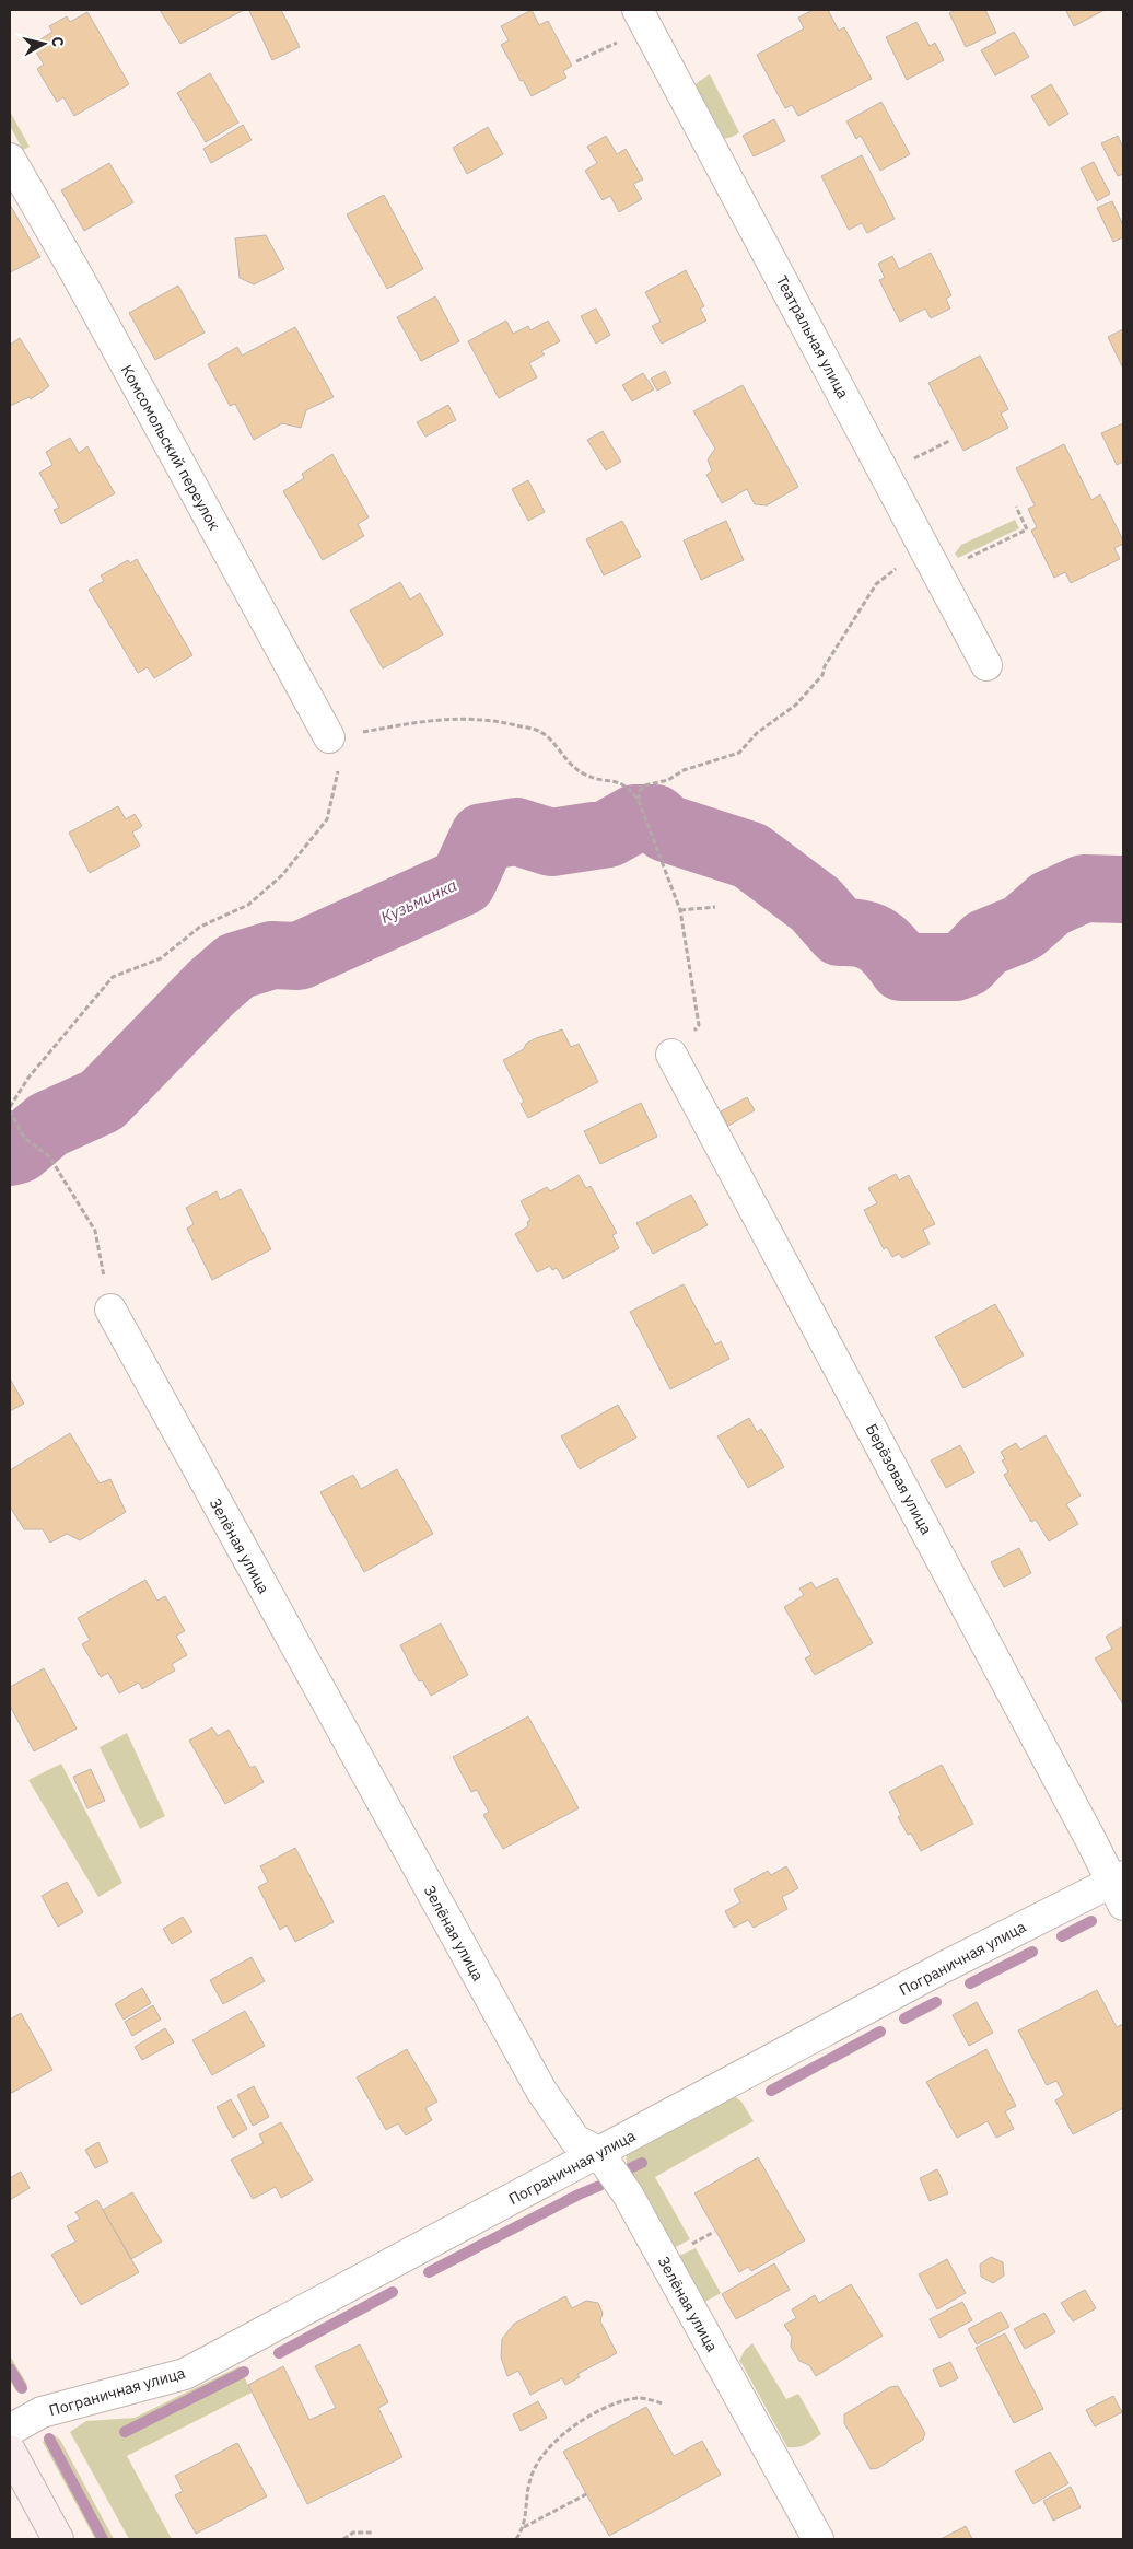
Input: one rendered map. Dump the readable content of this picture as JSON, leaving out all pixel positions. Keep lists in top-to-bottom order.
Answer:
{
  "streets": {
    "street": [
      "Театральная улица",
      "Комсомольский переулок",
      "Берёзовая улица",
      "Зелёная улица",
      "Пограничная улица"
    ]
  },
  "crossings": [
    ["Берёзовая улица", "Пограничная улица"],
    ["Зелёная улица", "Пограничная улица"]
  ],
  "water": ["Кузьминка"],
  "north": "right"
}
